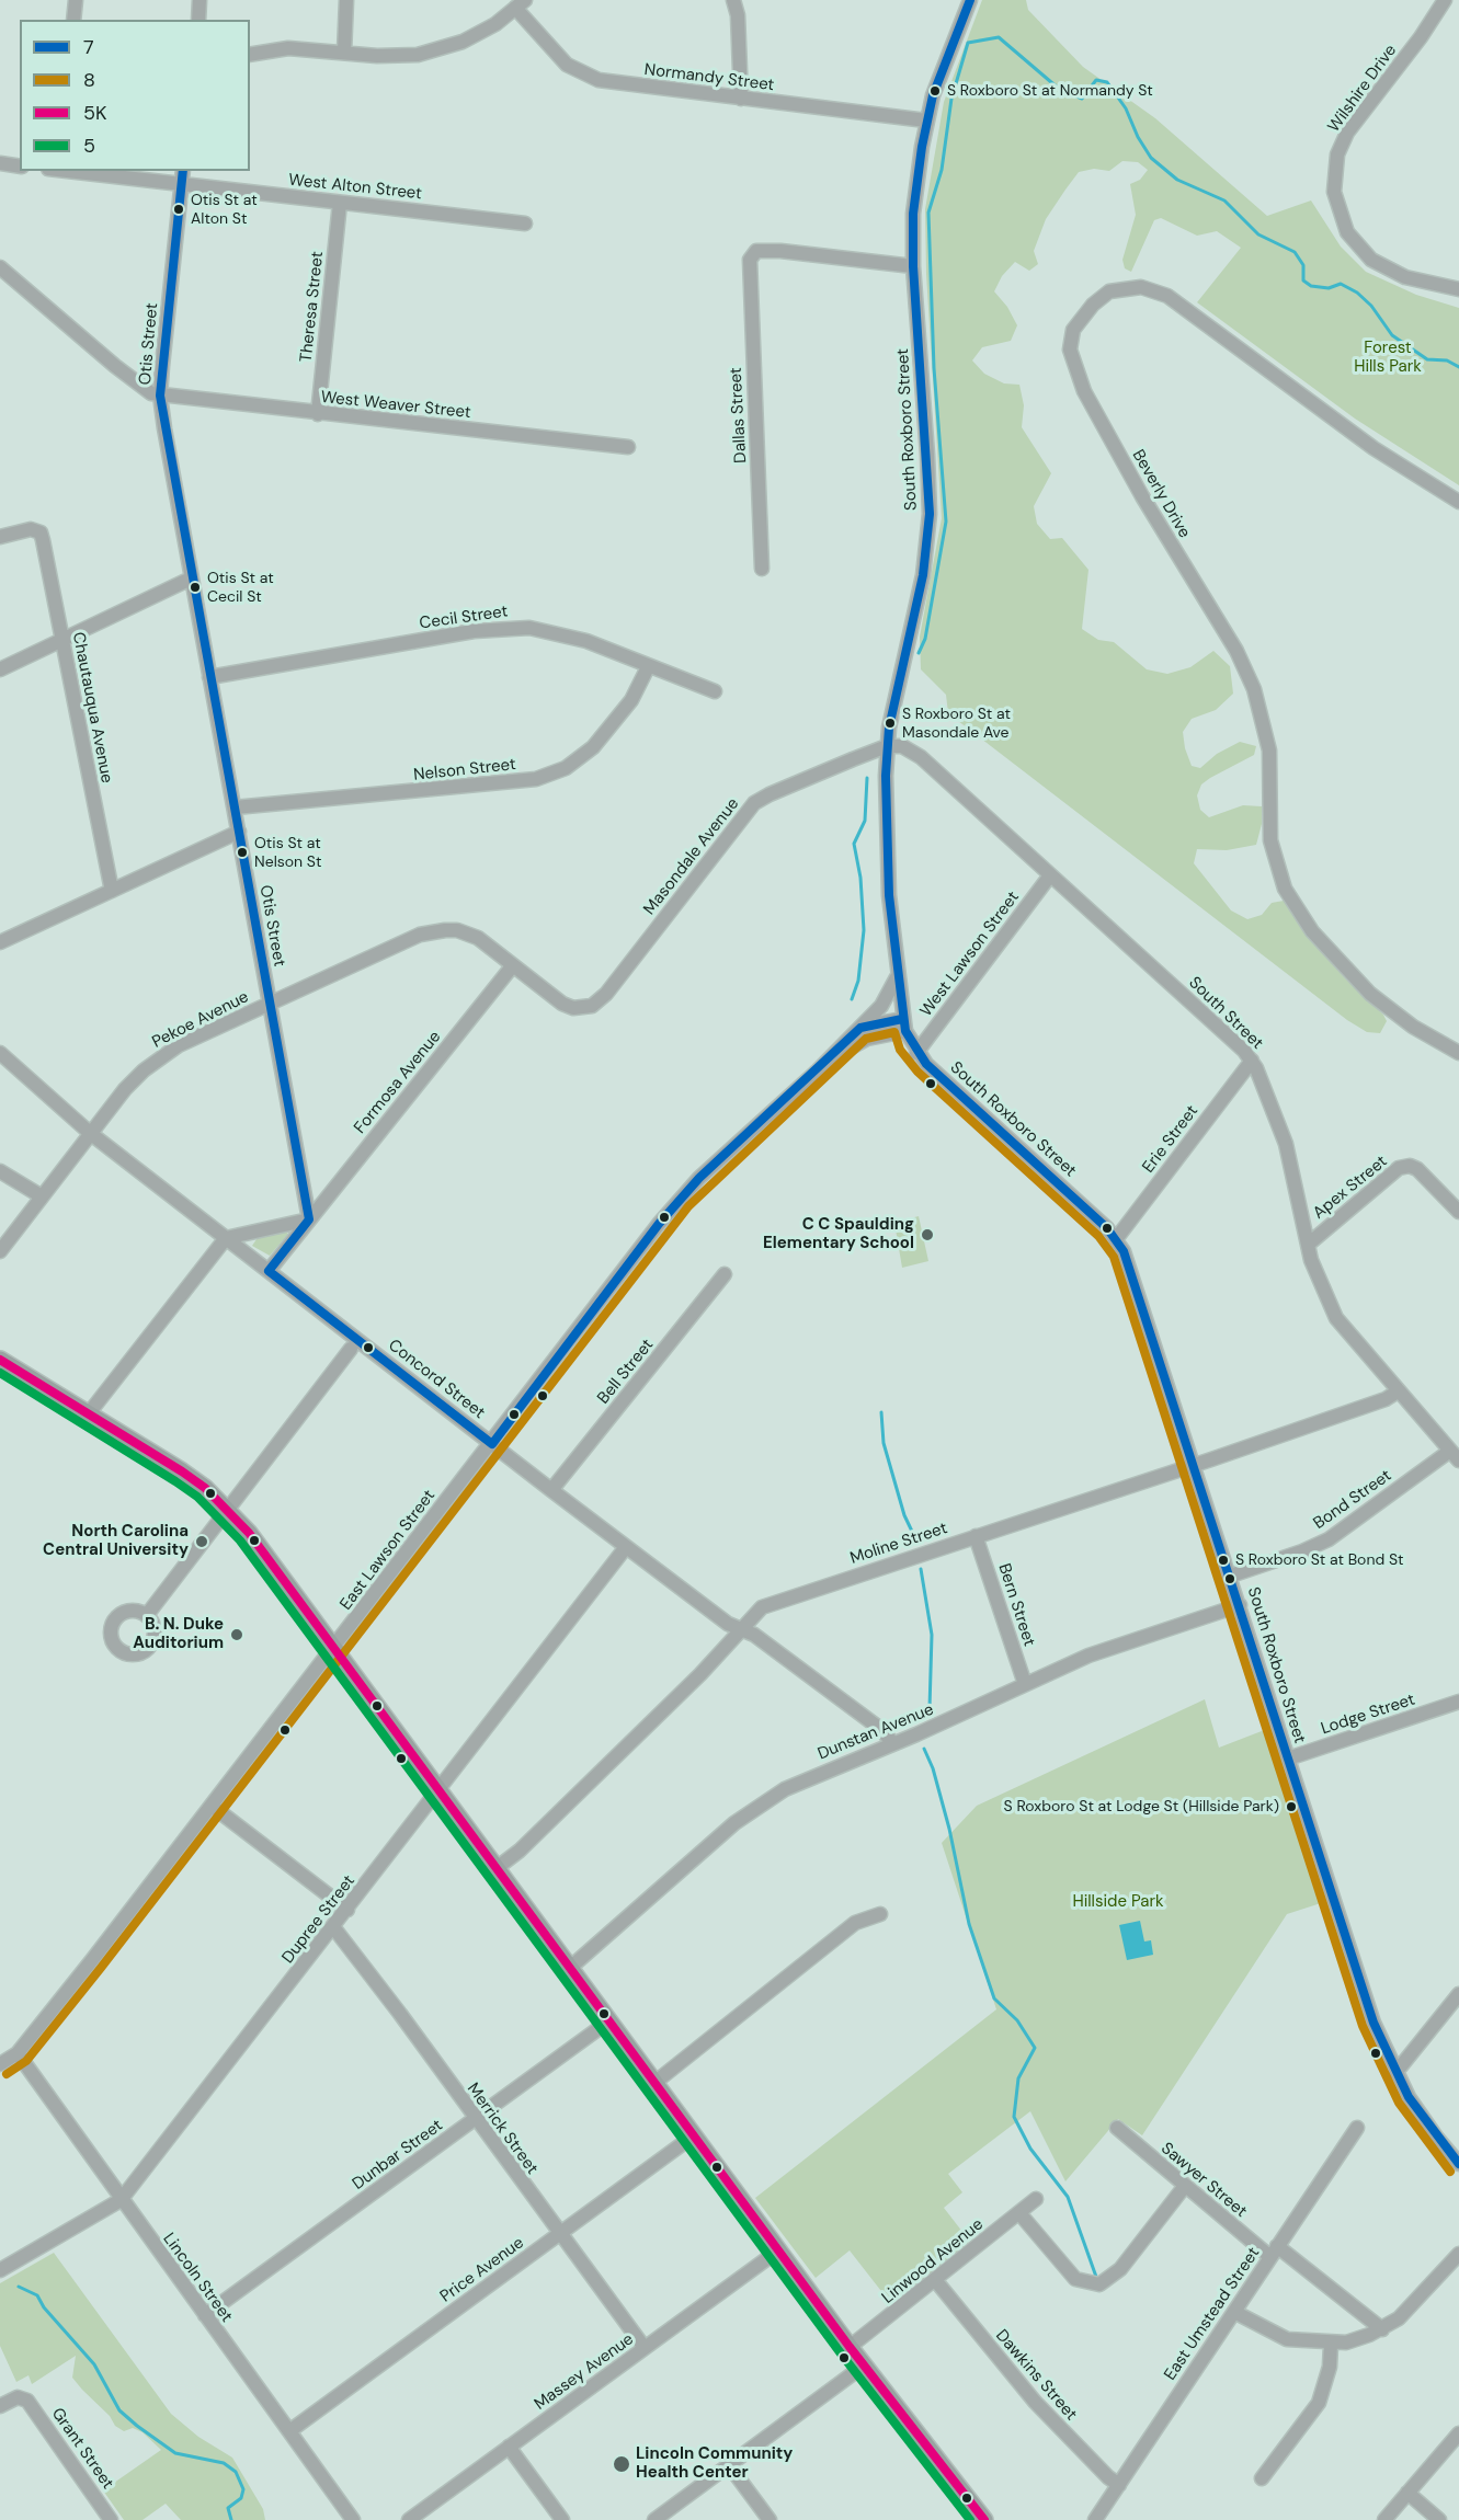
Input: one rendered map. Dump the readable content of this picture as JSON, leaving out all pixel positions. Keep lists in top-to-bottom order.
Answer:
{
  "streets": {
    "street": [
      "Normandy Street",
      "Wilshire Drive",
      "West Alton Street",
      "Theresa Street",
      "Otis Street",
      "West Weaver Street",
      "Dallas Street",
      "South Roxboro Street",
      "Beverly Drive",
      "Cecil Street",
      "Chautauqua Avenue",
      "Nelson Street",
      "Masondale Avenue",
      "West Lawson Street",
      "South Street",
      "Pekoe Avenue",
      "Formosa Avenue",
      "Erie Street",
      "Apex Street",
      "Bell Street",
      "Concord Street",
      "Bond Street",
      "Moline Street",
      "East Lawson Street",
      "Bern Street",
      "Lodge Street",
      "Dunstan Avenue",
      "Dupree Street",
      "Merrick Street",
      "Dunbar Street",
      "Sawyer Street",
      "Linwood Avenue",
      "Price Avenue",
      "Lincoln Street",
      "East Umstead Street",
      "Massey Avenue",
      "Dawkins Street",
      "Grant Street"
    ]
  },
  "crossings": [
    ["Normandy Street", "South Roxboro Street"],
    ["West Alton Street", "Theresa Street"],
    ["West Alton Street", "Otis Street"],
    ["Theresa Street", "West Weaver Street"],
    ["Otis Street", "West Weaver Street"],
    ["Otis Street", "Cecil Street"],
    ["Otis Street", "Nelson Street"],
    ["Otis Street", "Pekoe Avenue"],
    ["Otis Street", "Formosa Avenue"],
    ["Dallas Street", "South Roxboro Street"],
    ["South Roxboro Street", "Masondale Avenue"],
    ["South Roxboro Street", "West Lawson Street"],
    ["South Roxboro Street", "South Street"],
    ["South Roxboro Street", "Erie Street"],
    ["South Roxboro Street", "Bond Street"],
    ["South Roxboro Street", "Moline Street"],
    ["South Roxboro Street", "East Lawson Street"],
    ["South Roxboro Street", "Lodge Street"],
    ["South Roxboro Street", "Dunstan Avenue"],
    ["Cecil Street", "Nelson Street"],
    ["Masondale Avenue", "South Street"],
    ["Masondale Avenue", "Pekoe Avenue"],
    ["West Lawson Street", "South Street"],
    ["South Street", "Erie Street"],
    ["South Street", "Apex Street"],
    ["South Street", "Bond Street"],
    ["South Street", "Moline Street"],
    ["Pekoe Avenue", "Formosa Avenue"],
    ["Pekoe Avenue", "Concord Street"],
    ["Formosa Avenue", "Concord Street"],
    ["Bell Street", "Concord Street"],
    ["Concord Street", "Moline Street"],
    ["Concord Street", "East Lawson Street"],
    ["Concord Street", "Dunstan Avenue"],
    ["Concord Street", "Dupree Street"],
    ["Moline Street", "Bern Street"],
    ["East Lawson Street", "Lincoln Street"],
    ["Bern Street", "Dunstan Avenue"],
    ["Dupree Street", "Merrick Street"],
    ["Dupree Street", "Lincoln Street"],
    ["Merrick Street", "Dunbar Street"],
    ["Merrick Street", "Price Avenue"],
    ["Merrick Street", "Massey Avenue"],
    ["Dunbar Street", "Lincoln Street"],
    ["Sawyer Street", "East Umstead Street"],
    ["Linwood Avenue", "Dawkins Street"],
    ["Price Avenue", "Lincoln Street"],
    ["East Umstead Street", "Dawkins Street"]
  ],
  "parks": ["Forest Hills Park", "Hillside Park"],
  "places": [
    "S Roxboro St at Normandy St",
    "Otis St at Alton St",
    "Otis St at Cecil St",
    "S Roxboro St at Masondale Ave",
    "Otis St at Nelson St",
    "C C Spaulding Elementary School",
    "North Carolina Central University",
    "S Roxboro St at Bond St",
    "B. N. Duke Auditorium",
    "S Roxboro St at Lodge St (Hillside Park)",
    "Lincoln Community Health Center"
  ],
  "lines": [
    "transit line 7",
    "transit line 8",
    "transit line 5K",
    "transit line 5"
  ],
  "legend": [
    "7",
    "8",
    "5K",
    "5"
  ]
}
